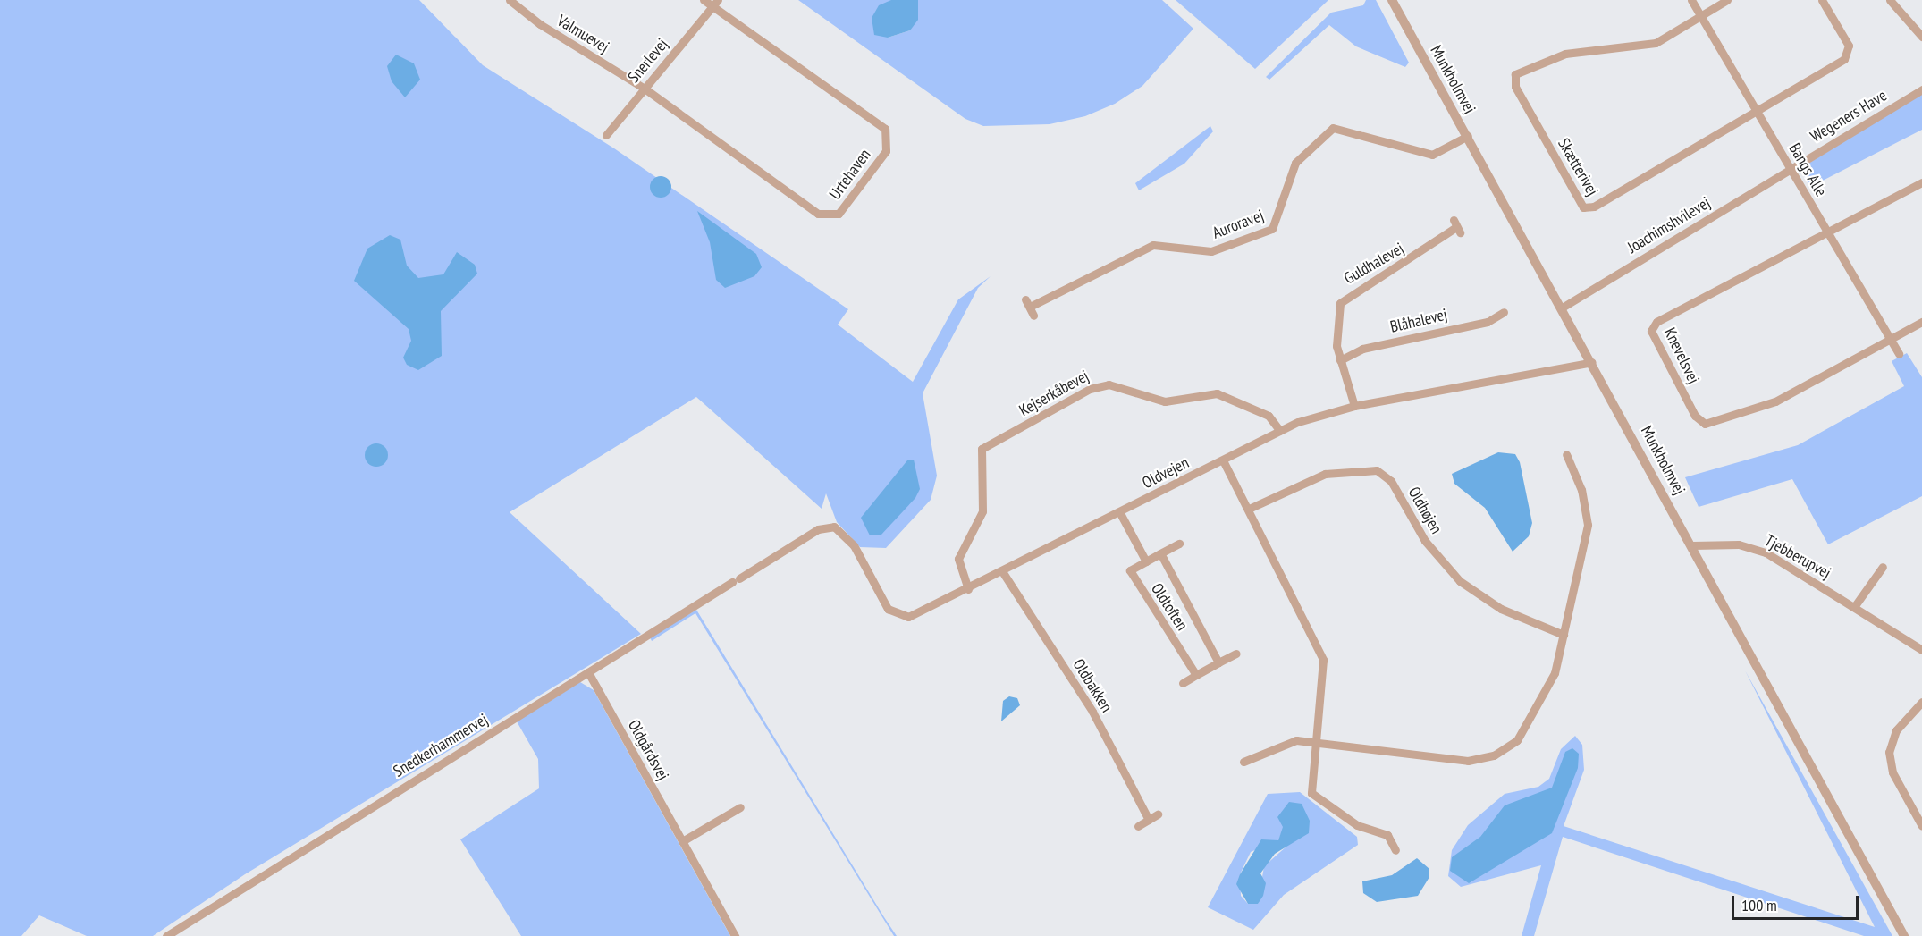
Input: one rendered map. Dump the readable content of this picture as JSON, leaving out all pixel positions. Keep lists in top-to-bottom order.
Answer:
{
  "streets": {
    "street": [
      "Valmuevej",
      "Snerlevej",
      "Munkholmvej",
      "Wegeners Have",
      "Skætterivej",
      "Bangs Alle",
      "Urtehaven",
      "Auroravej",
      "Joachimshvilevej",
      "Guldhalevej",
      "Blåhalevej",
      "Knevelsvej",
      "Kejserkåbevej",
      "Oldvejen",
      "Oldhøjen",
      "Tjebberupvej",
      "Oldtoften",
      "Oldbakken",
      "Snedkerhammervej",
      "Oldgårdsvej"
    ]
  },
  "crossings": [
    ["Valmuevej", "Snerlevej"],
    ["Valmuevej", "Urtehaven"],
    ["Snerlevej", "Urtehaven"],
    ["Munkholmvej", "Auroravej"],
    ["Munkholmvej", "Joachimshvilevej"],
    ["Munkholmvej", "Oldvejen"],
    ["Munkholmvej", "Tjebberupvej"],
    ["Wegeners Have", "Bangs Alle"],
    ["Wegeners Have", "Joachimshvilevej"],
    ["Skætterivej", "Bangs Alle"],
    ["Bangs Alle", "Joachimshvilevej"],
    ["Bangs Alle", "Knevelsvej"],
    ["Guldhalevej", "Blåhalevej"],
    ["Guldhalevej", "Oldvejen"],
    ["Kejserkåbevej", "Oldvejen"],
    ["Oldvejen", "Oldbakken"],
    ["Oldvejen", "Snedkerhammervej"],
    ["Snedkerhammervej", "Oldgårdsvej"]
  ],
  "scale_bar": "100 m"
}
